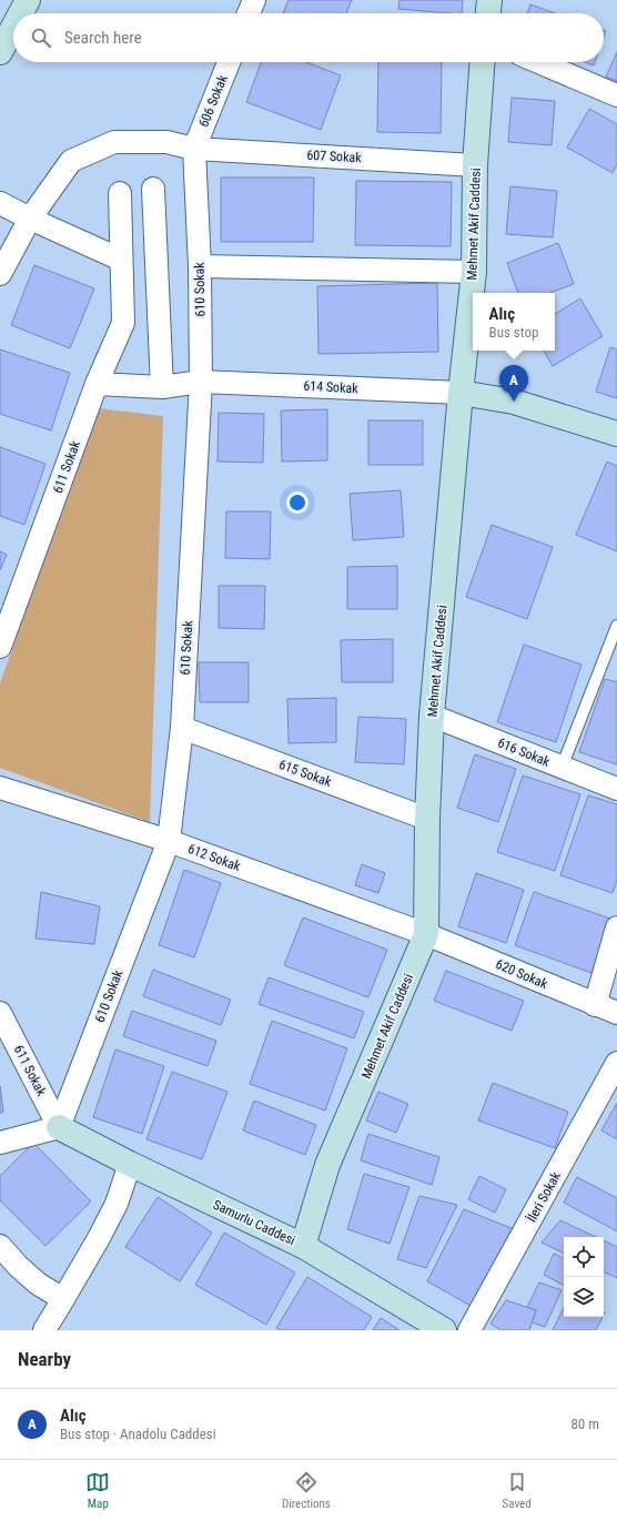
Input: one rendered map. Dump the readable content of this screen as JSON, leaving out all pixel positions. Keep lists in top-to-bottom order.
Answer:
{
  "streets": {
    "street": [
      "606 Sokak",
      "607 Sokak",
      "Mehmet Akif Caddesi",
      "610 Sokak",
      "614 Sokak",
      "611 Sokak",
      "616 Sokak",
      "615 Sokak",
      "612 Sokak",
      "620 Sokak",
      "İleri Sokak",
      "Samurlu Caddesi"
    ]
  },
  "crossings": [
    ["606 Sokak", "607 Sokak"],
    ["606 Sokak", "610 Sokak"],
    ["607 Sokak", "Mehmet Akif Caddesi"],
    ["607 Sokak", "610 Sokak"],
    ["Mehmet Akif Caddesi", "614 Sokak"],
    ["Mehmet Akif Caddesi", "616 Sokak"],
    ["Mehmet Akif Caddesi", "615 Sokak"],
    ["Mehmet Akif Caddesi", "612 Sokak"],
    ["Mehmet Akif Caddesi", "620 Sokak"],
    ["Mehmet Akif Caddesi", "Samurlu Caddesi"],
    ["610 Sokak", "614 Sokak"],
    ["610 Sokak", "611 Sokak"],
    ["610 Sokak", "615 Sokak"],
    ["610 Sokak", "612 Sokak"],
    ["610 Sokak", "Samurlu Caddesi"],
    ["611 Sokak", "Samurlu Caddesi"],
    ["612 Sokak", "620 Sokak"]
  ],
  "page": {
    "search": "Search here",
    "popup": ["Alıç", "Bus stop"],
    "pins": "A",
    "heading": "Nearby",
    "list": [
      {
        "mark": "A",
        "name": "Alıç",
        "note": "Bus stop · Anadolu Caddesi",
        "value": "80 m"
      }
    ],
    "nav": ["Map", "Directions", "Saved"]
  }
}
